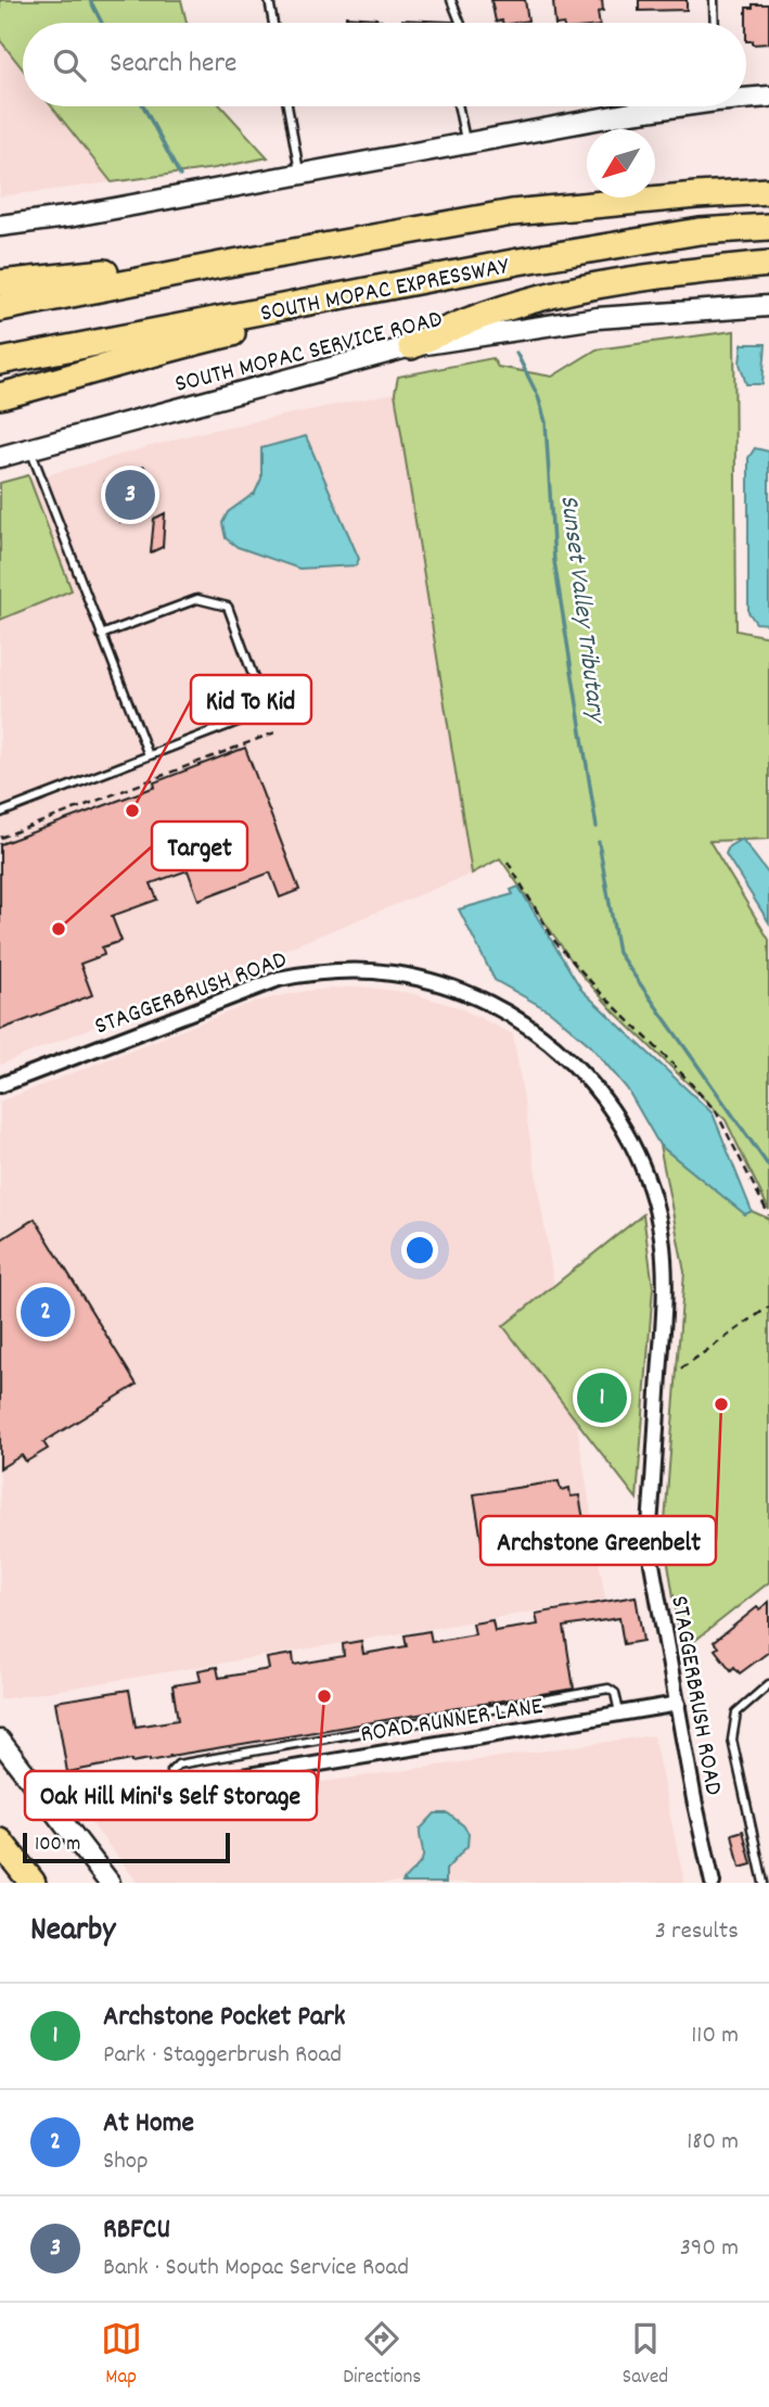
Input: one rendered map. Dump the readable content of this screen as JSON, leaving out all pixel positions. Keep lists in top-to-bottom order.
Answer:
{
  "streets": {
    "highway": ["SOUTH MOPAC EXPRESSWAY"],
    "main road": ["SOUTH MOPAC SERVICE ROAD"],
    "street": ["STAGGERBRUSH ROAD", "ROAD RUNNER LANE"]
  },
  "crossings": [
    ["STAGGERBRUSH ROAD", "ROAD RUNNER LANE"]
  ],
  "water": ["Sunset Valley Tributary"],
  "places": [
    "Kid To Kid",
    "Target",
    "Archstone Greenbelt",
    "Oak Hill Mini's Self Storage"
  ],
  "scale_bar": "100 m",
  "north": "bottom left",
  "page": {
    "search": "Search here",
    "pins": ["3", "2", "1"],
    "scale": "100 m",
    "heading": ["Nearby", "3 results"],
    "list": [
      {
        "mark": "1",
        "name": "Archstone Pocket Park",
        "note": "Park · Staggerbrush Road",
        "value": "110 m"
      },
      {
        "mark": "2",
        "name": "At Home",
        "note": "Shop",
        "value": "180 m"
      },
      {
        "mark": "3",
        "name": "RBFCU",
        "note": "Bank · South Mopac Service Road",
        "value": "390 m"
      }
    ],
    "nav": ["Map", "Directions", "Saved"]
  }
}
